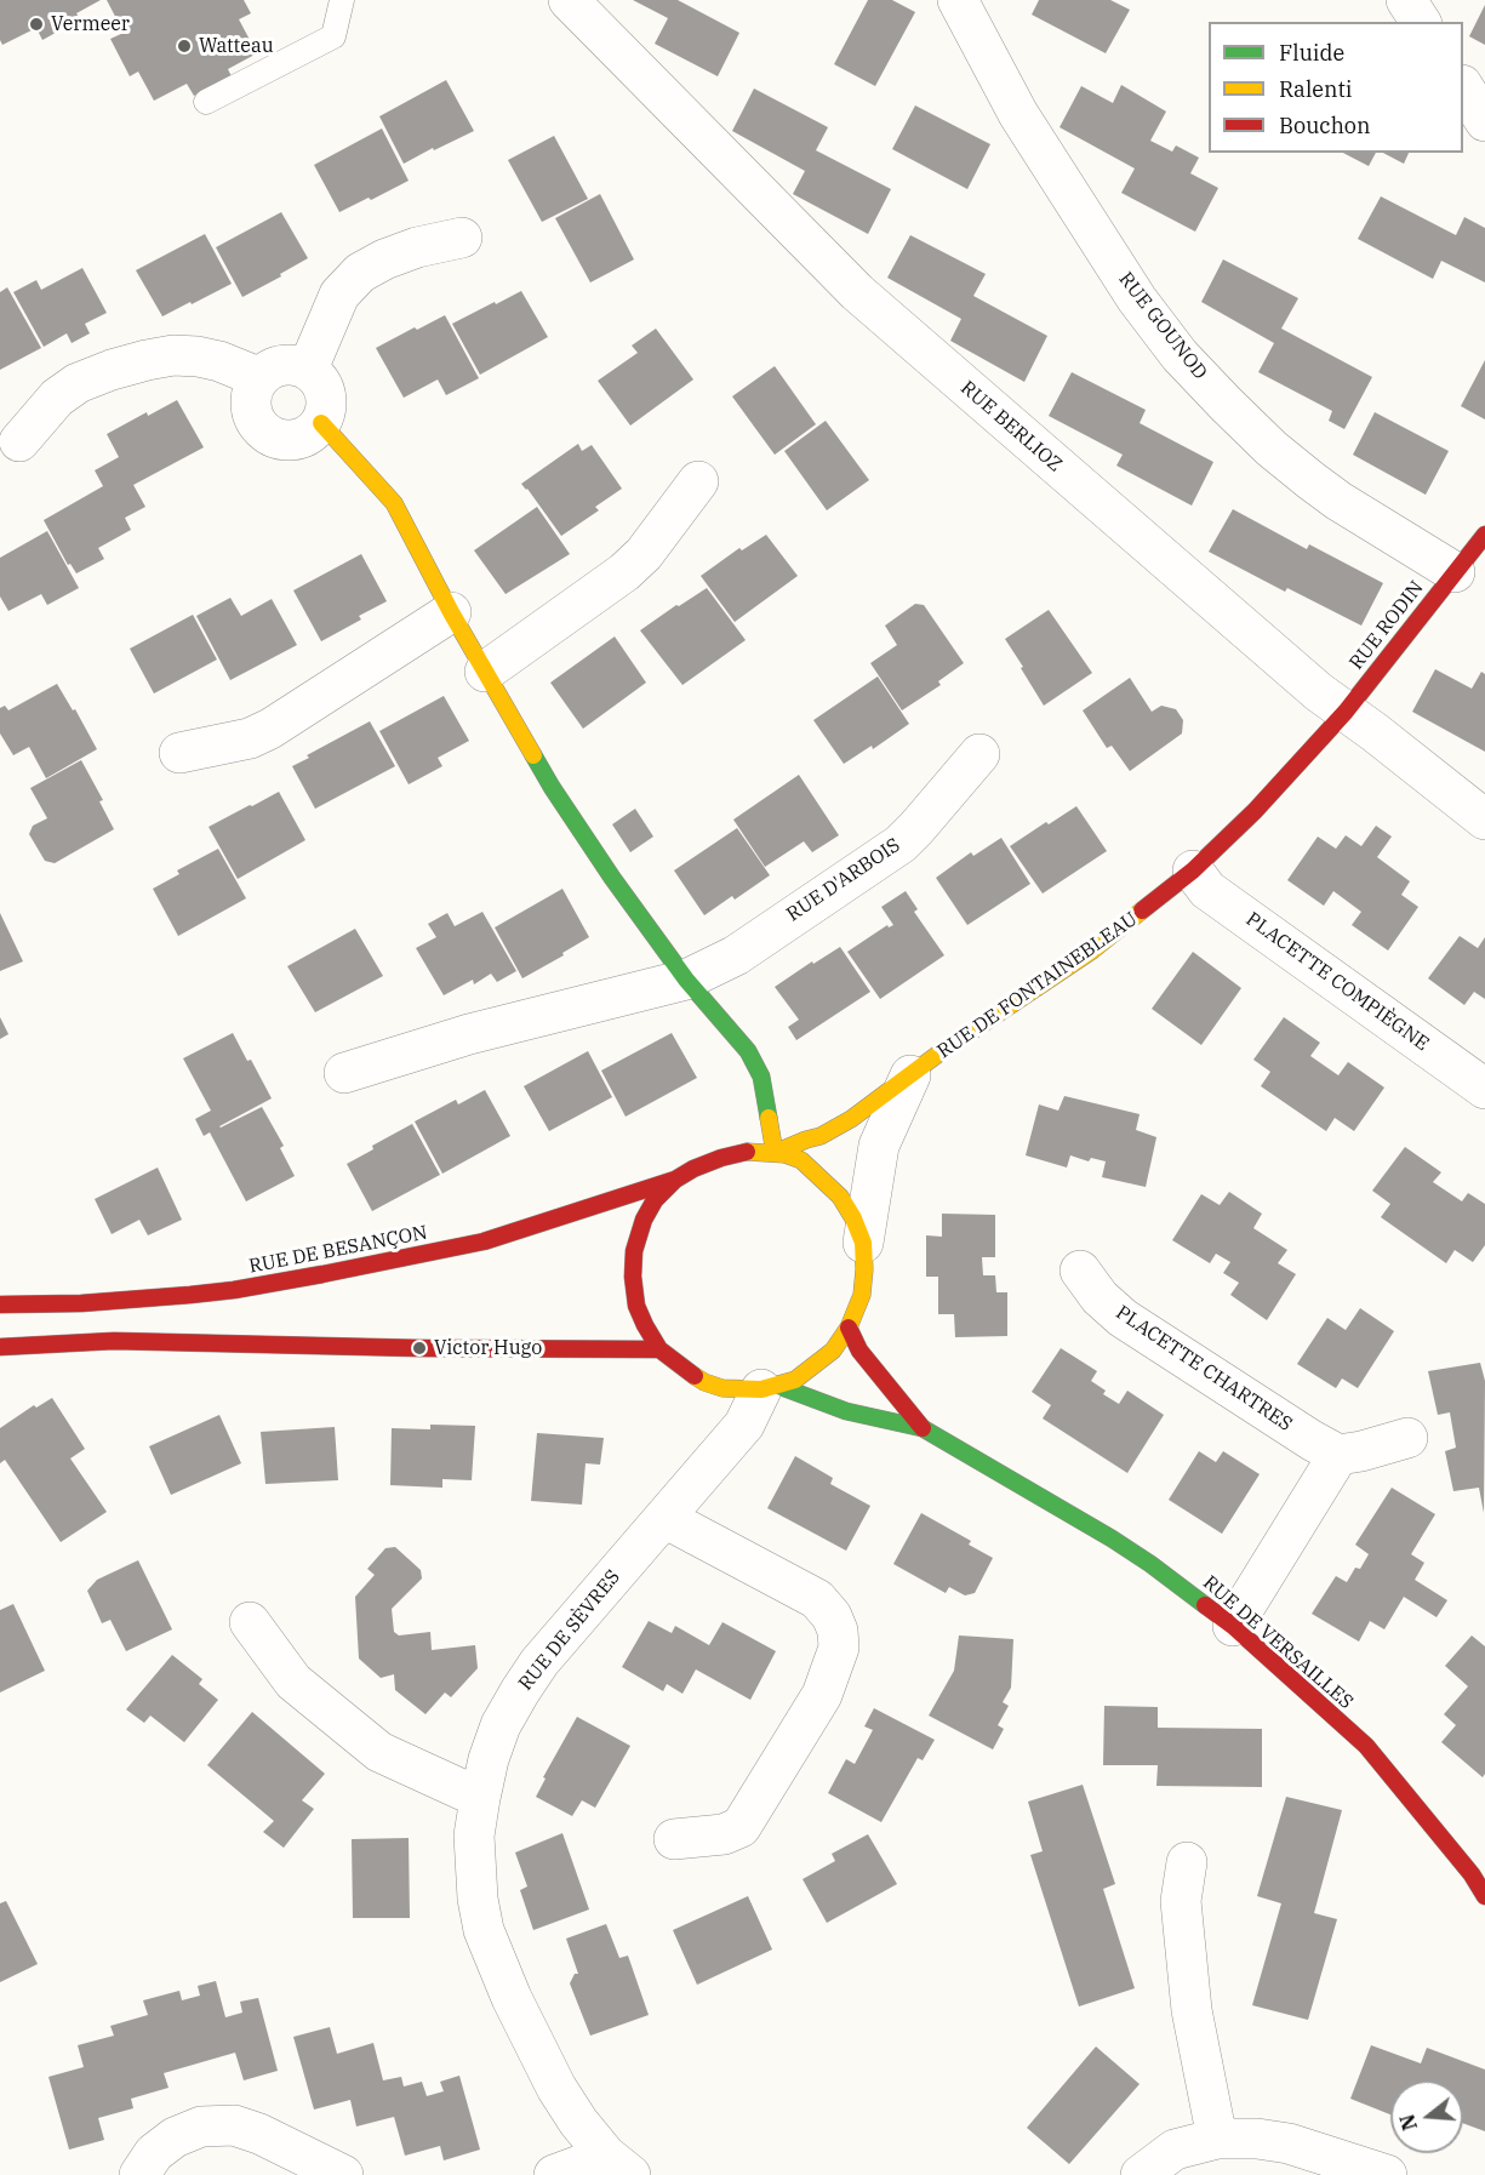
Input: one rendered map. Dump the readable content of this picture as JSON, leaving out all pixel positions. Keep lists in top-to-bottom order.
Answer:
{
  "streets": {
    "street": [
      "RUE GOUNOD",
      "RUE BERLIOZ",
      "RUE RODIN",
      "RUE D'ARBOIS",
      "PLACETTE COMPIÈGNE",
      "RUE DE FONTAINEBLEAU",
      "RUE DE BESANÇON",
      "PLACETTE CHARTRES",
      "RUE DE SÈVRES",
      "RUE DE VERSAILLES"
    ]
  },
  "crossings": [
    ["RUE GOUNOD", "RUE RODIN"],
    ["RUE BERLIOZ", "RUE RODIN"],
    ["RUE RODIN", "RUE DE FONTAINEBLEAU"],
    ["PLACETTE COMPIÈGNE", "RUE DE FONTAINEBLEAU"],
    ["RUE DE FONTAINEBLEAU", "RUE DE BESANÇON"],
    ["RUE DE FONTAINEBLEAU", "RUE DE SÈVRES"],
    ["RUE DE FONTAINEBLEAU", "RUE DE VERSAILLES"],
    ["RUE DE BESANÇON", "RUE DE SÈVRES"],
    ["RUE DE BESANÇON", "RUE DE VERSAILLES"],
    ["RUE DE SÈVRES", "RUE DE VERSAILLES"]
  ],
  "places": ["Vermeer", "Watteau", "Victor Hugo"],
  "legend": ["Fluide", "Ralenti", "Bouchon"],
  "north": "left"
}
